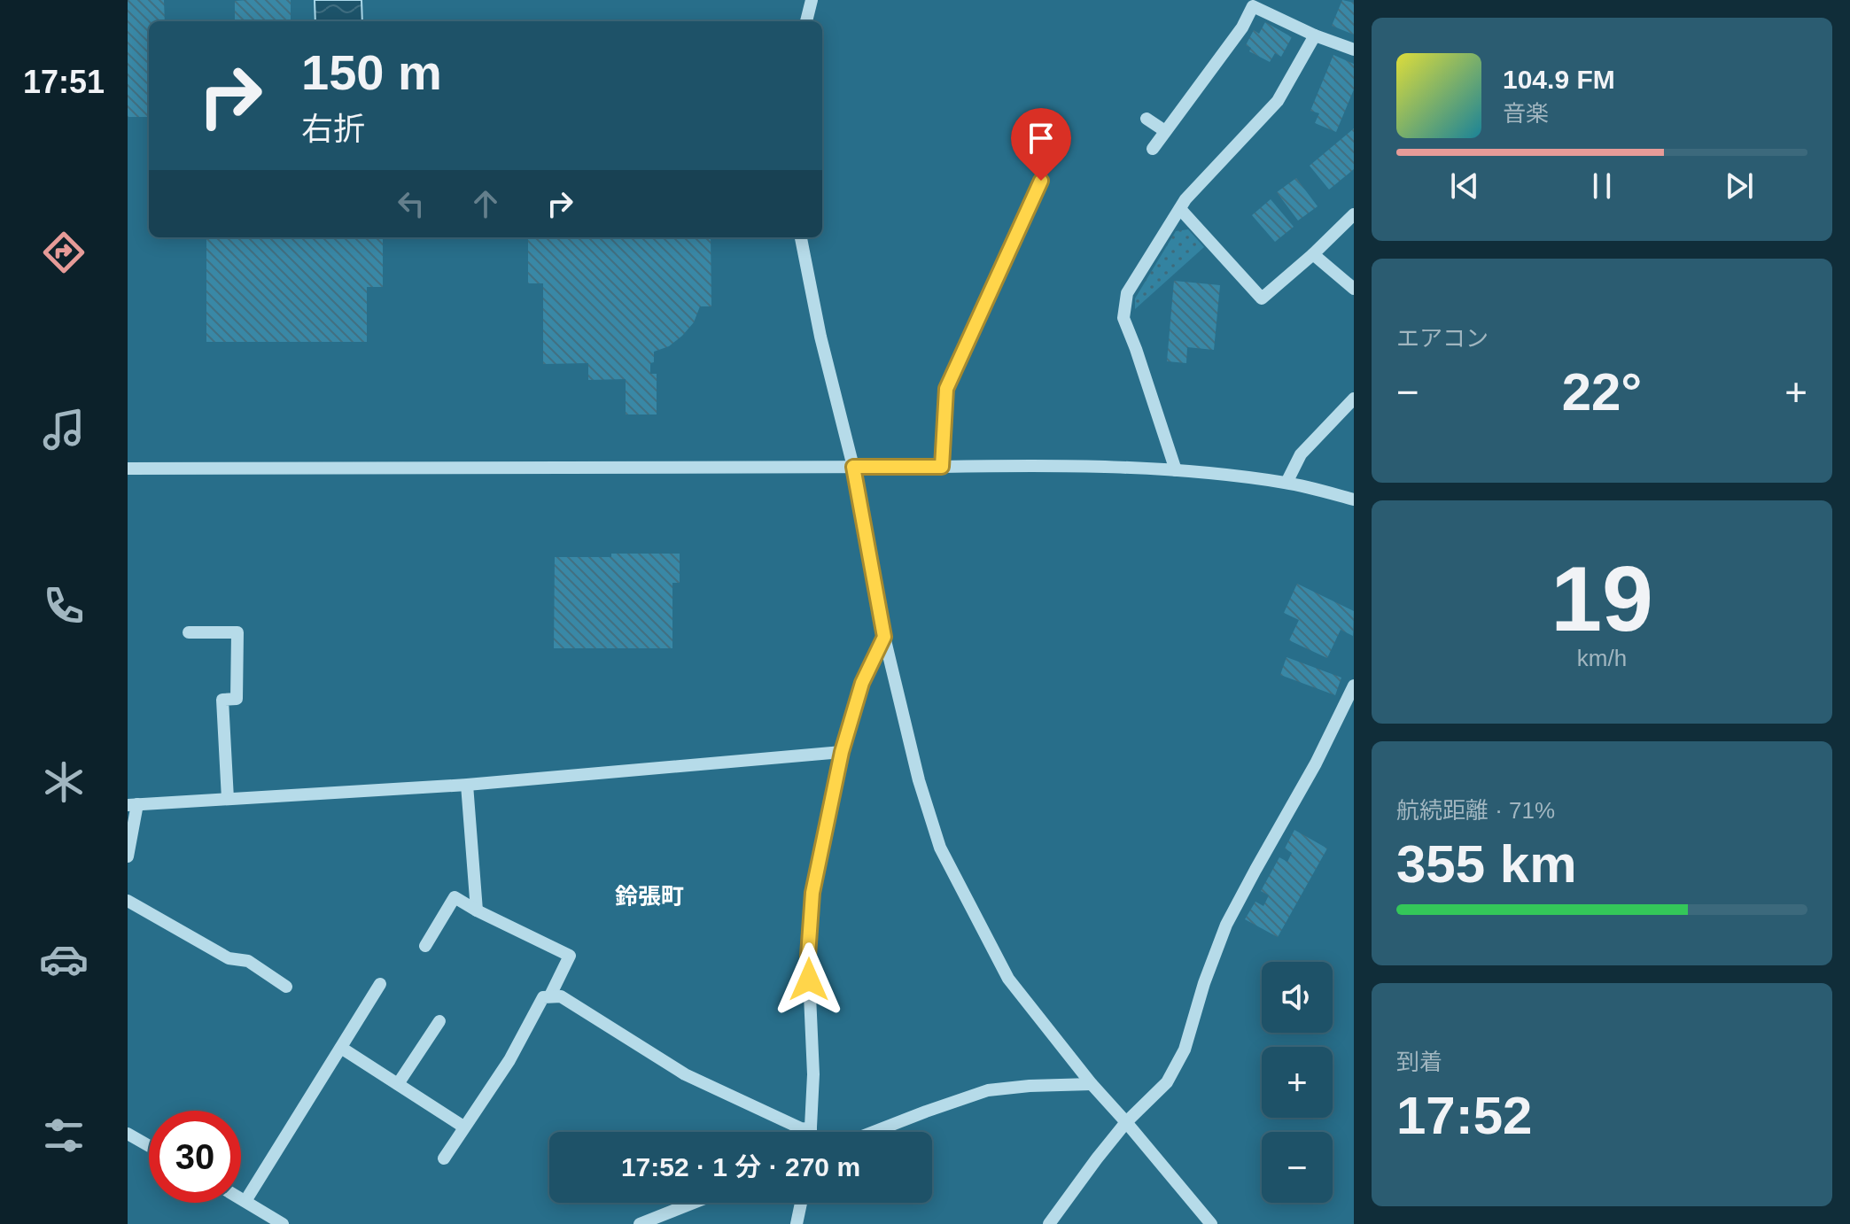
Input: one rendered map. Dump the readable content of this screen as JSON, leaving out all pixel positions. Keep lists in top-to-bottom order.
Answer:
{
  "districts": ["鈴張町"],
  "page": {
    "tabs": "17:51",
    "turn": ["150 m", "右折"],
    "song": ["104.9 FM", "音楽"],
    "tile": [
      "エアコン",
      ["19", "km/h"],
      ["航続距離 · 71%", "355 km"],
      ["到着", "17:52"]
    ],
    "heat": ["−", "22°", "+"],
    "map_buttons": ["+", "−"],
    "limit": "30",
    "trip": "17:52 · 1 分 · 270 m"
  }
}
